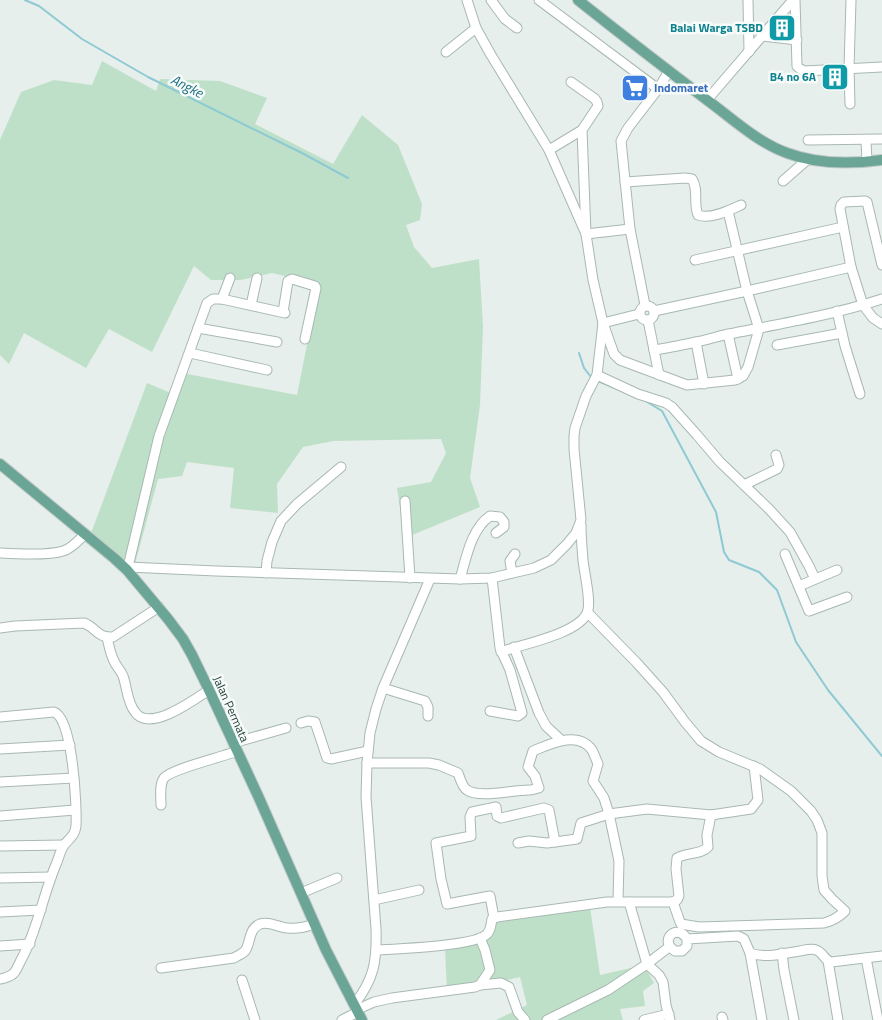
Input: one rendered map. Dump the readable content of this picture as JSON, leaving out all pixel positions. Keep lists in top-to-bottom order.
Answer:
{
  "streets": {
    "main road": ["Jalan Permata"]
  },
  "water": ["Angke"],
  "places": {
    "building": ["Balai Warga TSBD", "B4 no 6A"],
    "supermarket": ["Indomaret"]
  }
}
